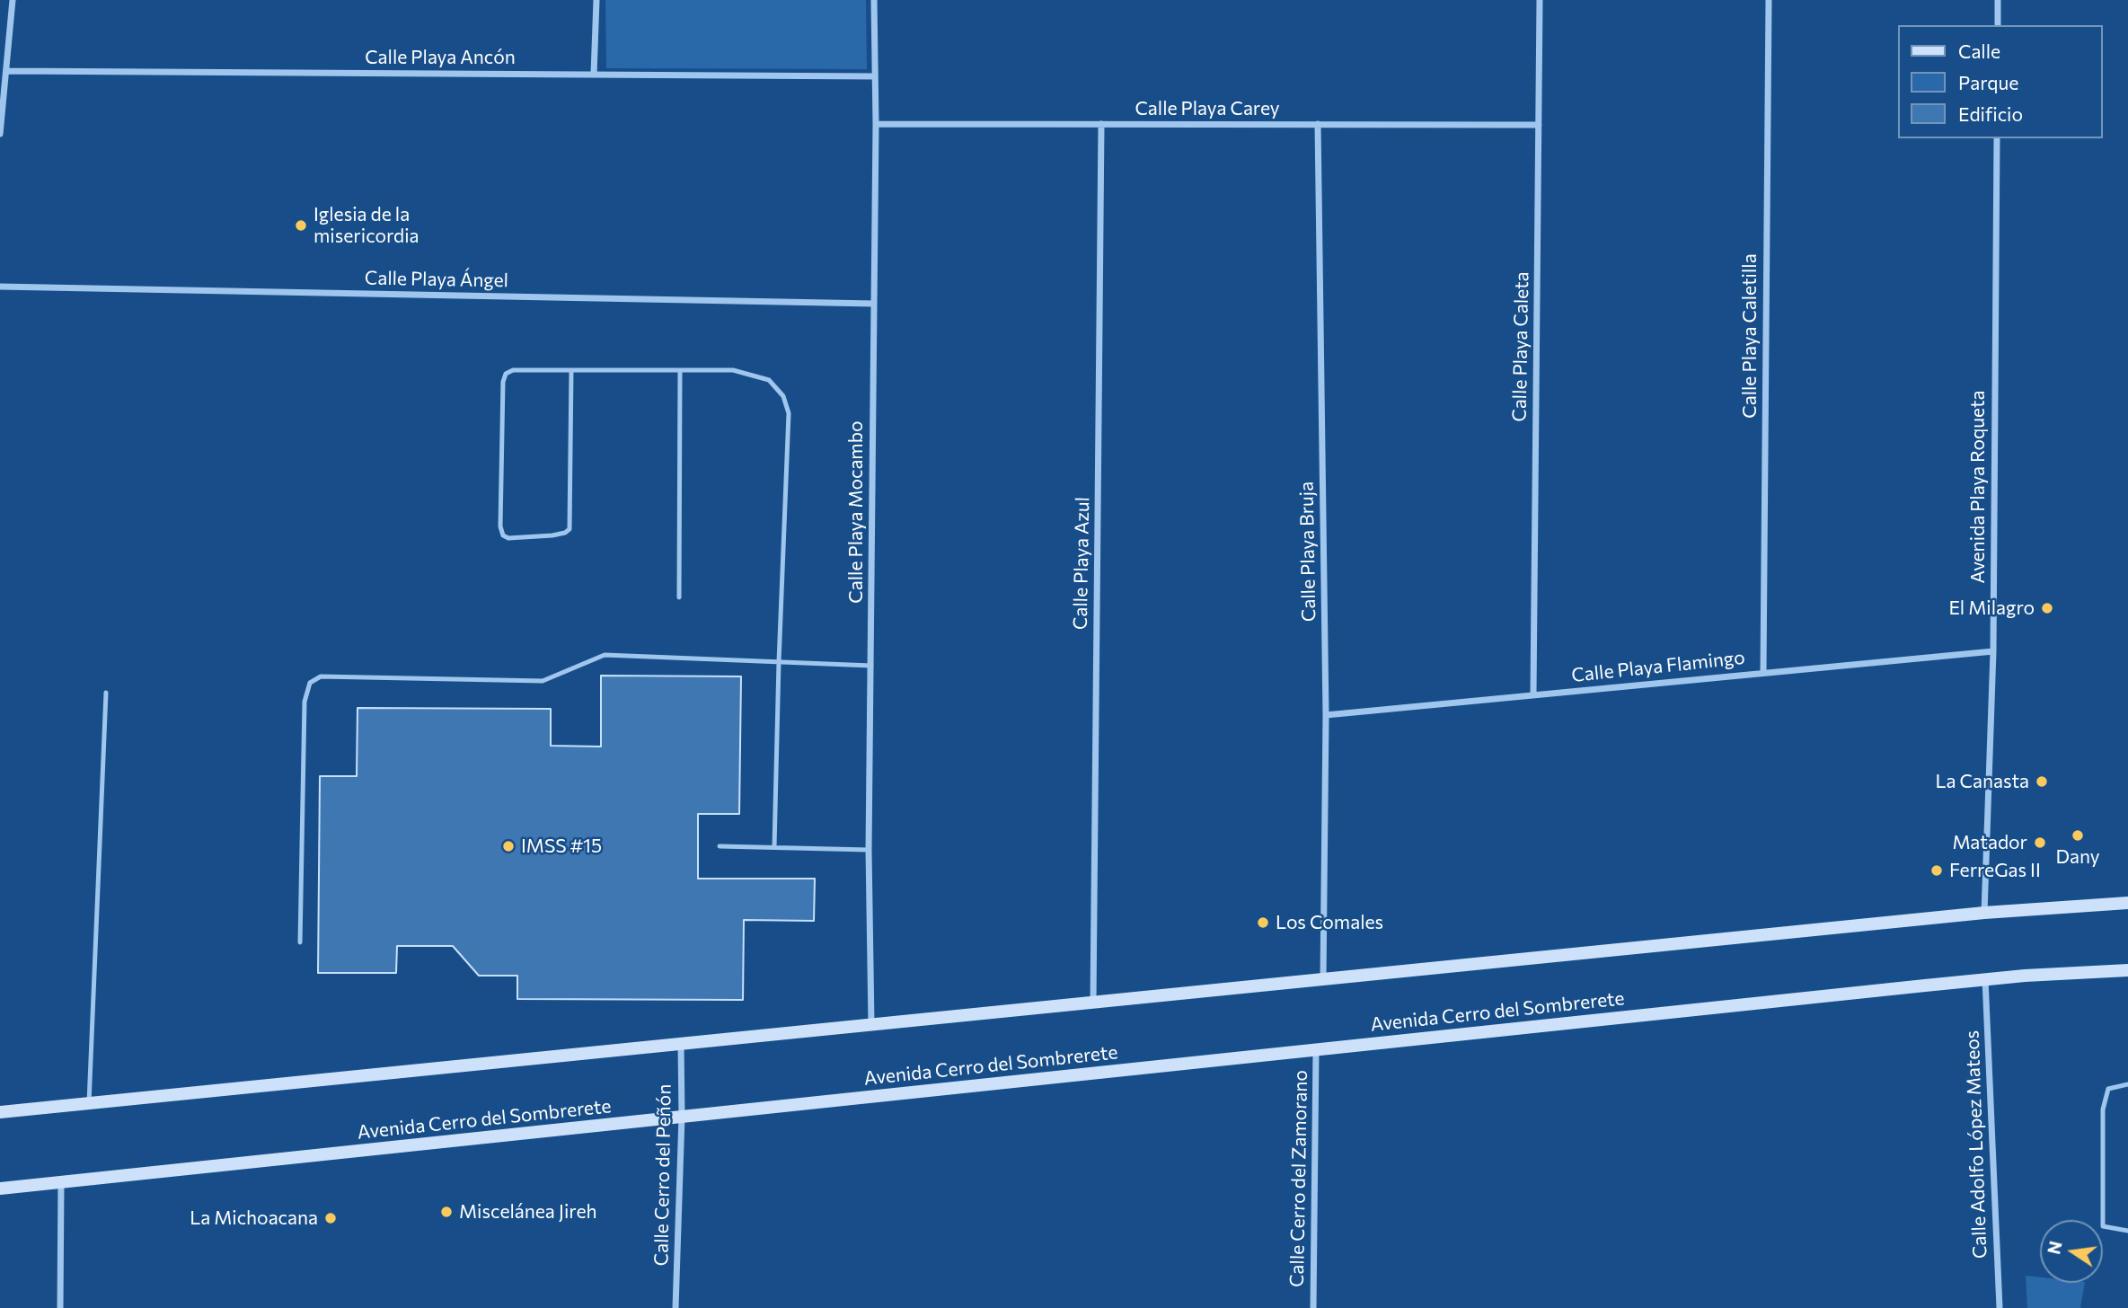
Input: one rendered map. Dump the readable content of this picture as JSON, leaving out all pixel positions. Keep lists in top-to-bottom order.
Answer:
{
  "streets": {
    "main road": ["Avenida Cerro del Sombrerete"],
    "street": [
      "Calle Playa Ancón",
      "Calle Playa Carey",
      "Calle Playa Ángel",
      "Calle Playa Caletilla",
      "Calle Playa Caleta",
      "Avenida Playa Roqueta",
      "Calle Playa Mocambo",
      "Calle Playa Bruja",
      "Calle Playa Azul",
      "Calle Playa Flamingo",
      "Calle Adolfo López Mateos",
      "Calle Cerro del Peñón",
      "Calle Cerro del Zamorano"
    ]
  },
  "crossings": [
    ["Calle Playa Ancón", "Calle Playa Mocambo"],
    ["Calle Playa Carey", "Calle Playa Caleta"],
    ["Calle Playa Carey", "Calle Playa Mocambo"],
    ["Calle Playa Carey", "Calle Playa Bruja"],
    ["Calle Playa Carey", "Calle Playa Azul"],
    ["Calle Playa Ángel", "Calle Playa Mocambo"],
    ["Calle Playa Caletilla", "Calle Playa Flamingo"],
    ["Calle Playa Caleta", "Calle Playa Flamingo"],
    ["Avenida Playa Roqueta", "Calle Playa Flamingo"],
    ["Calle Playa Bruja", "Calle Playa Flamingo"],
    ["Avenida Cerro del Sombrerete", "Calle Adolfo López Mateos"],
    ["Avenida Cerro del Sombrerete", "Calle Cerro del Peñón"],
    ["Avenida Cerro del Sombrerete", "Calle Cerro del Zamorano"]
  ],
  "places": [
    "Iglesia de la misericordia",
    "El Milagro",
    "La Canasta",
    "Dany",
    "Matador",
    "IMSS #15",
    "FerreGas II",
    "Los Comales",
    "Miscelánea Jireh",
    "La Michoacana"
  ],
  "legend": ["Calle", "Parque", "Edificio"],
  "north": "left"
}
